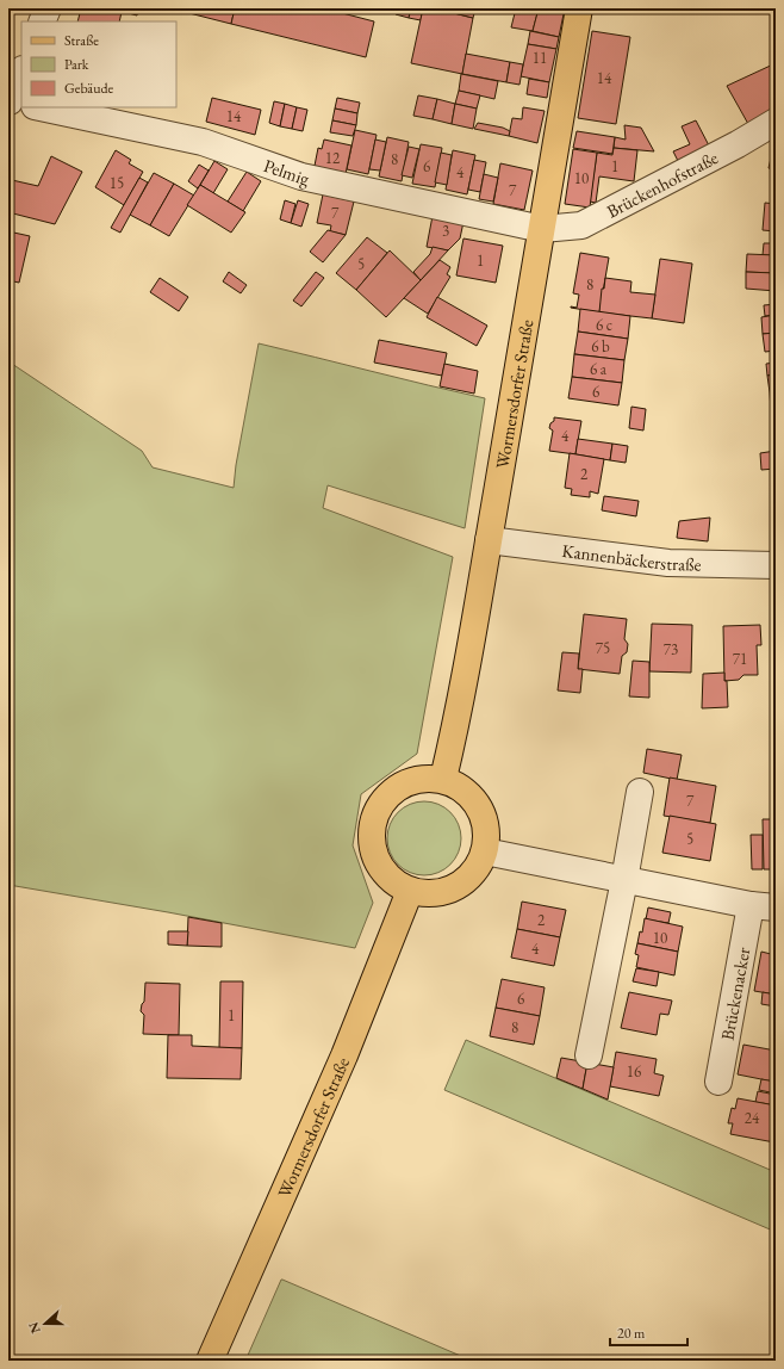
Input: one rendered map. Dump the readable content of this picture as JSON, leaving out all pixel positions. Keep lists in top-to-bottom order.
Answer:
{
  "streets": {
    "main road": ["Wormersdorfer Straße"],
    "street": [
      "Pelmig",
      "Brückenhofstraße",
      "Kannenbäckerstraße",
      "Brückenacker"
    ]
  },
  "crossings": [
    ["Pelmig", "Brückenhofstraße"],
    ["Pelmig", "Wormersdorfer Straße"],
    ["Brückenhofstraße", "Wormersdorfer Straße"],
    ["Wormersdorfer Straße", "Kannenbäckerstraße"],
    ["Wormersdorfer Straße", "Brückenacker"]
  ],
  "house_numbers": [
    "11",
    "14",
    "14",
    "12",
    "8",
    "6",
    "1",
    "4",
    "10",
    "15",
    "7",
    "7",
    "3",
    "1",
    "5",
    "8",
    "6 c",
    "6 b",
    "6 a",
    "6",
    "4",
    "2",
    "75",
    "73",
    "71",
    "7",
    "5",
    "2",
    "10",
    "4",
    "6",
    "1",
    "8",
    "16",
    "24"
  ],
  "legend": ["Straße", "Park", "Gebäude"],
  "scale_bar": "20 m",
  "north": "left"
}
